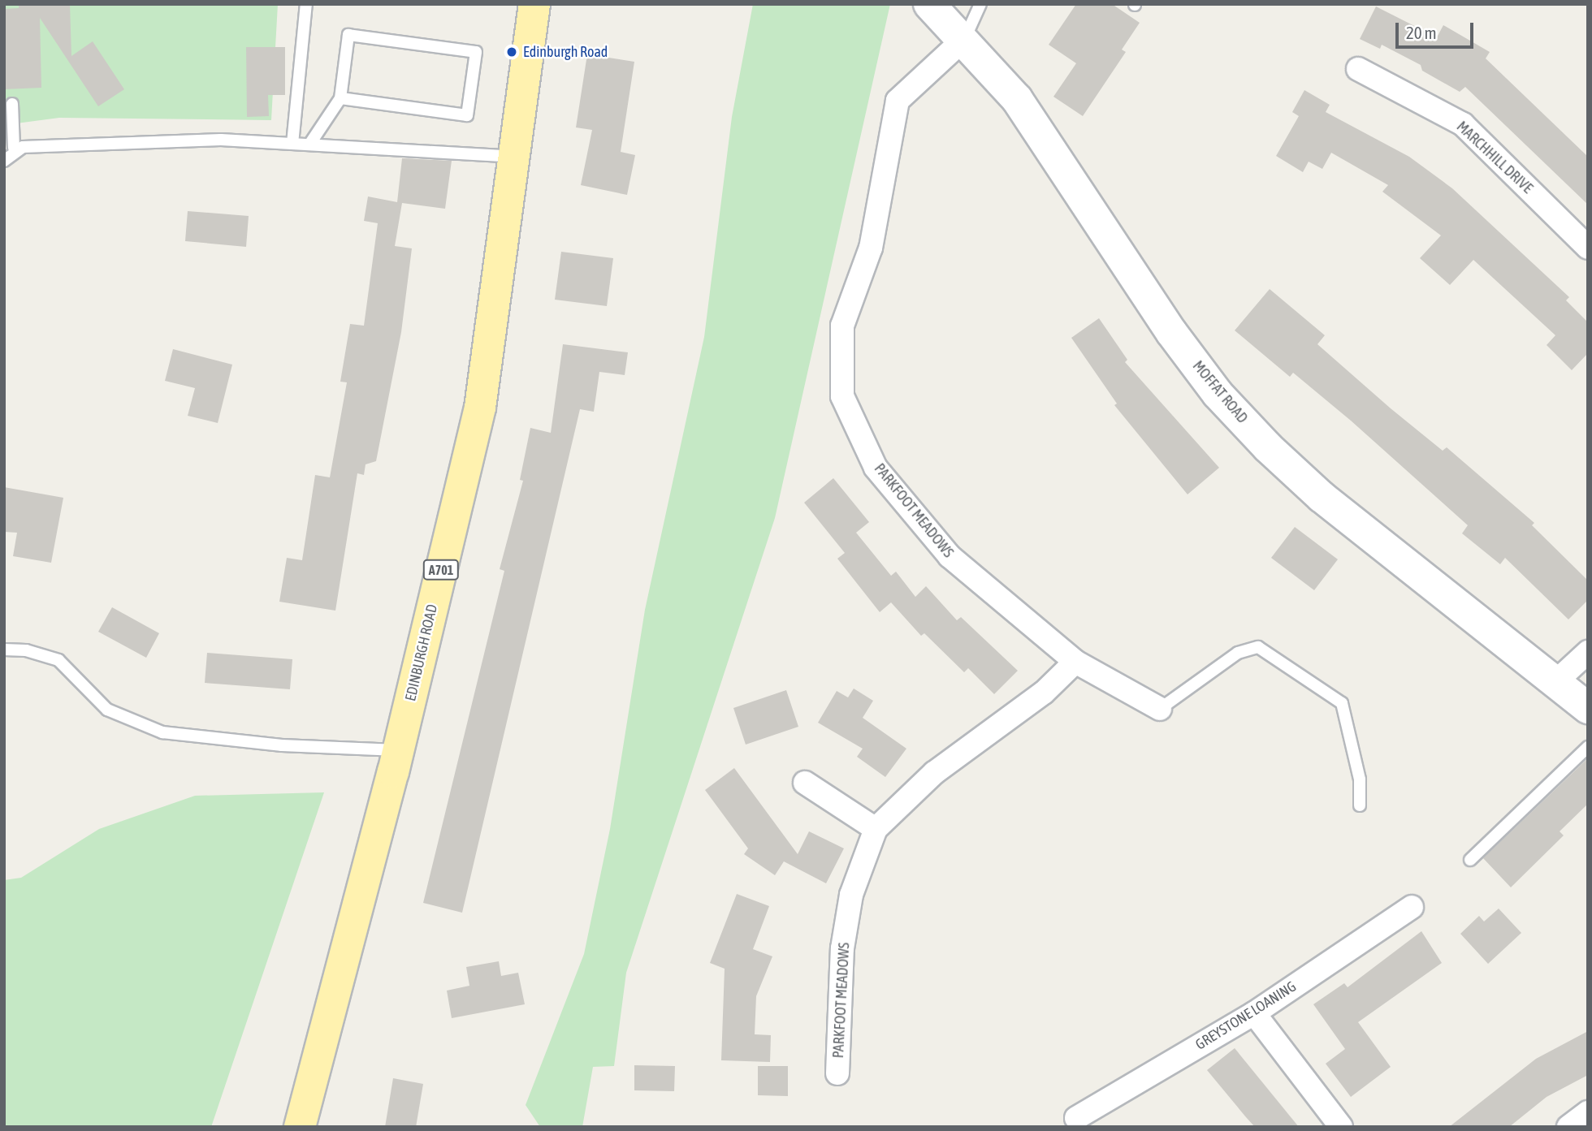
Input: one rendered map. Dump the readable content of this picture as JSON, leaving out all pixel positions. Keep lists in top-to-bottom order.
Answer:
{
  "streets": {
    "main road": ["A701", "EDINBURGH ROAD"],
    "street": [
      "MARCHHILL DRIVE",
      "MOFFAT ROAD",
      "PARKFOOT MEADOWS",
      "GREYSTONE LOANING"
    ]
  },
  "crossings": [
    ["MOFFAT ROAD", "PARKFOOT MEADOWS"]
  ],
  "places": ["Edinburgh Road"],
  "scale_bar": "20 m"
}
